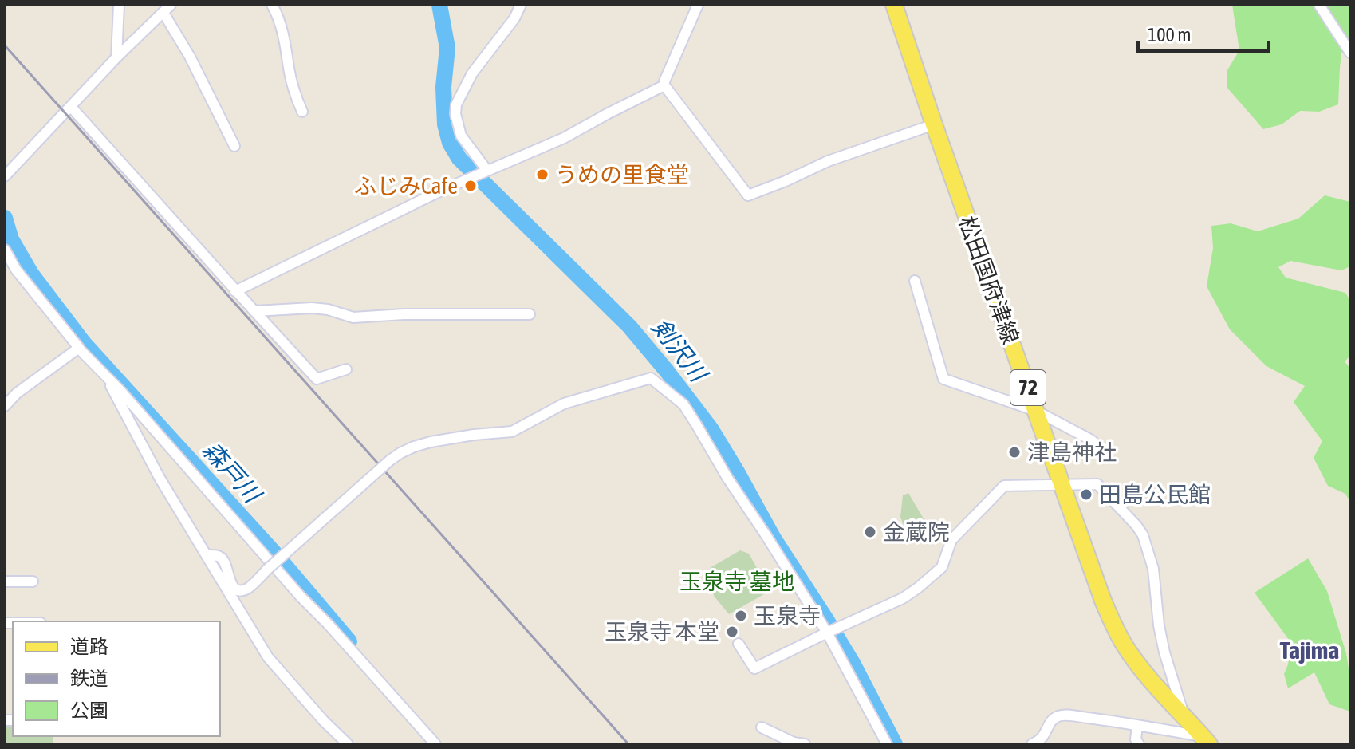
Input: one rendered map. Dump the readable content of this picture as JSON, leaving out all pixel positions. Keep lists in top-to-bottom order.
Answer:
{
  "streets": {
    "main road": ["松田国府津線", "72"]
  },
  "districts": ["Tajima"],
  "water": ["剣沢川", "森戸川"],
  "parks": ["玉泉寺 墓地"],
  "places": [
    "うめの里食堂",
    "ふじみCafe",
    "津島神社",
    "田島公民館",
    "金蔵院",
    "玉泉寺",
    "玉泉寺 本堂"
  ],
  "legend": ["道路", "鉄道", "公園"],
  "scale_bar": "100 m"
}
